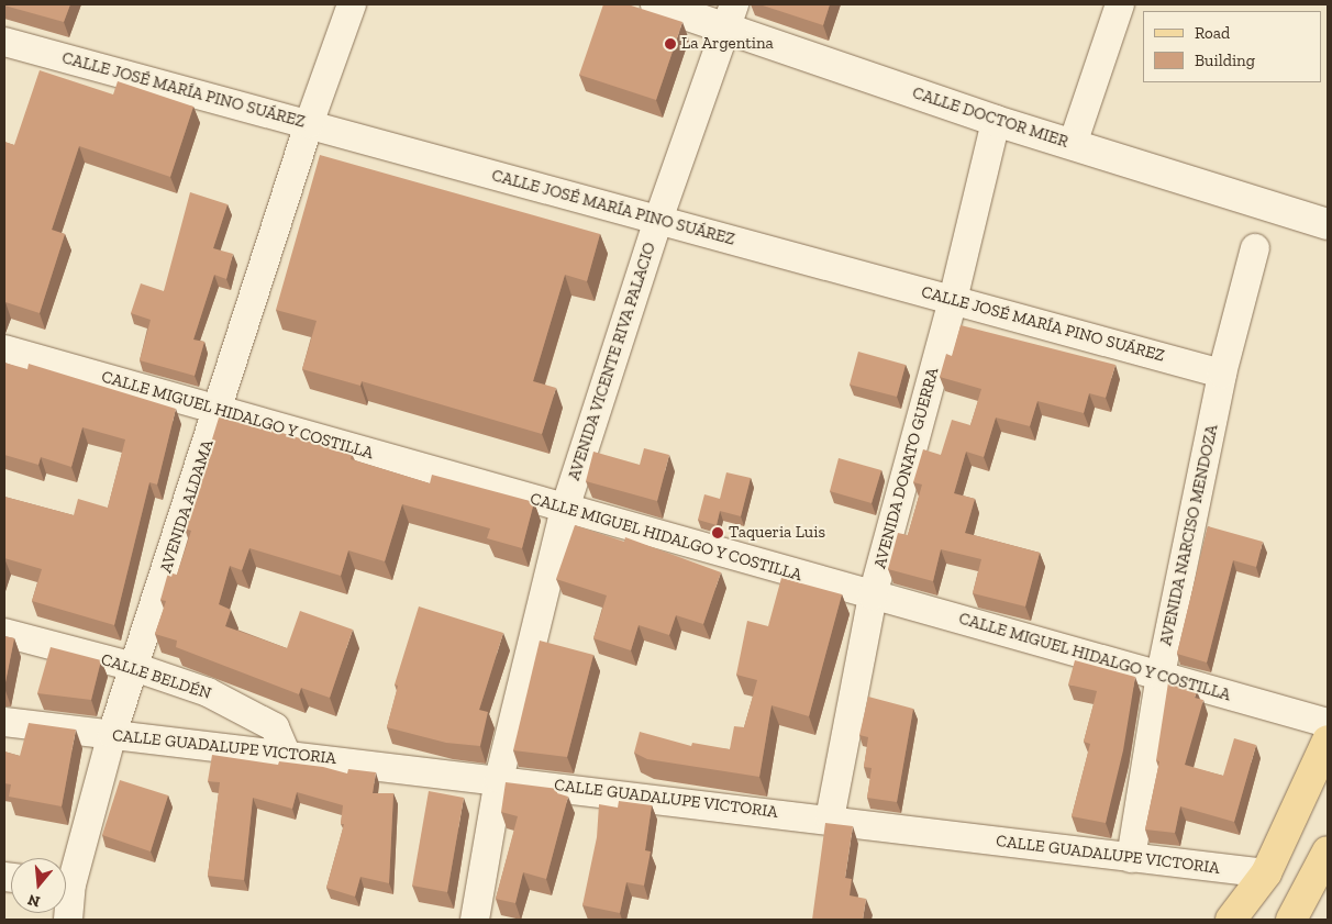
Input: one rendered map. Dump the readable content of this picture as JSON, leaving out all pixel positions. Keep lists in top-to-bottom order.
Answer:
{
  "streets": {
    "main road": ["CALLE DOCTOR MIER", "CALLE GUADALUPE VICTORIA"],
    "street": [
      "CALLE JOSÉ MARÍA PINO SUÁREZ",
      "AVENIDA VICENTE RIVA PALACIO",
      "CALLE MIGUEL HIDALGO Y COSTILLA",
      "AVENIDA DONATO GUERRA",
      "AVENIDA ALDAMA",
      "AVENIDA NARCISO MENDOZA",
      "CALLE BELDÉN"
    ]
  },
  "crossings": [
    ["CALLE JOSÉ MARÍA PINO SUÁREZ", "AVENIDA VICENTE RIVA PALACIO"],
    ["CALLE JOSÉ MARÍA PINO SUÁREZ", "AVENIDA DONATO GUERRA"],
    ["CALLE JOSÉ MARÍA PINO SUÁREZ", "AVENIDA ALDAMA"],
    ["CALLE JOSÉ MARÍA PINO SUÁREZ", "AVENIDA NARCISO MENDOZA"],
    ["CALLE DOCTOR MIER", "AVENIDA VICENTE RIVA PALACIO"],
    ["CALLE DOCTOR MIER", "AVENIDA DONATO GUERRA"],
    ["AVENIDA VICENTE RIVA PALACIO", "CALLE MIGUEL HIDALGO Y COSTILLA"],
    ["AVENIDA VICENTE RIVA PALACIO", "CALLE GUADALUPE VICTORIA"],
    ["CALLE MIGUEL HIDALGO Y COSTILLA", "AVENIDA DONATO GUERRA"],
    ["CALLE MIGUEL HIDALGO Y COSTILLA", "AVENIDA ALDAMA"],
    ["CALLE MIGUEL HIDALGO Y COSTILLA", "AVENIDA NARCISO MENDOZA"],
    ["AVENIDA DONATO GUERRA", "CALLE GUADALUPE VICTORIA"],
    ["AVENIDA ALDAMA", "CALLE BELDÉN"],
    ["AVENIDA ALDAMA", "CALLE GUADALUPE VICTORIA"],
    ["AVENIDA NARCISO MENDOZA", "CALLE GUADALUPE VICTORIA"],
    ["CALLE BELDÉN", "CALLE GUADALUPE VICTORIA"]
  ],
  "places": ["La Argentina", "Taqueria Luis"],
  "legend": ["Road", "Building"],
  "north": "bottom"
}
